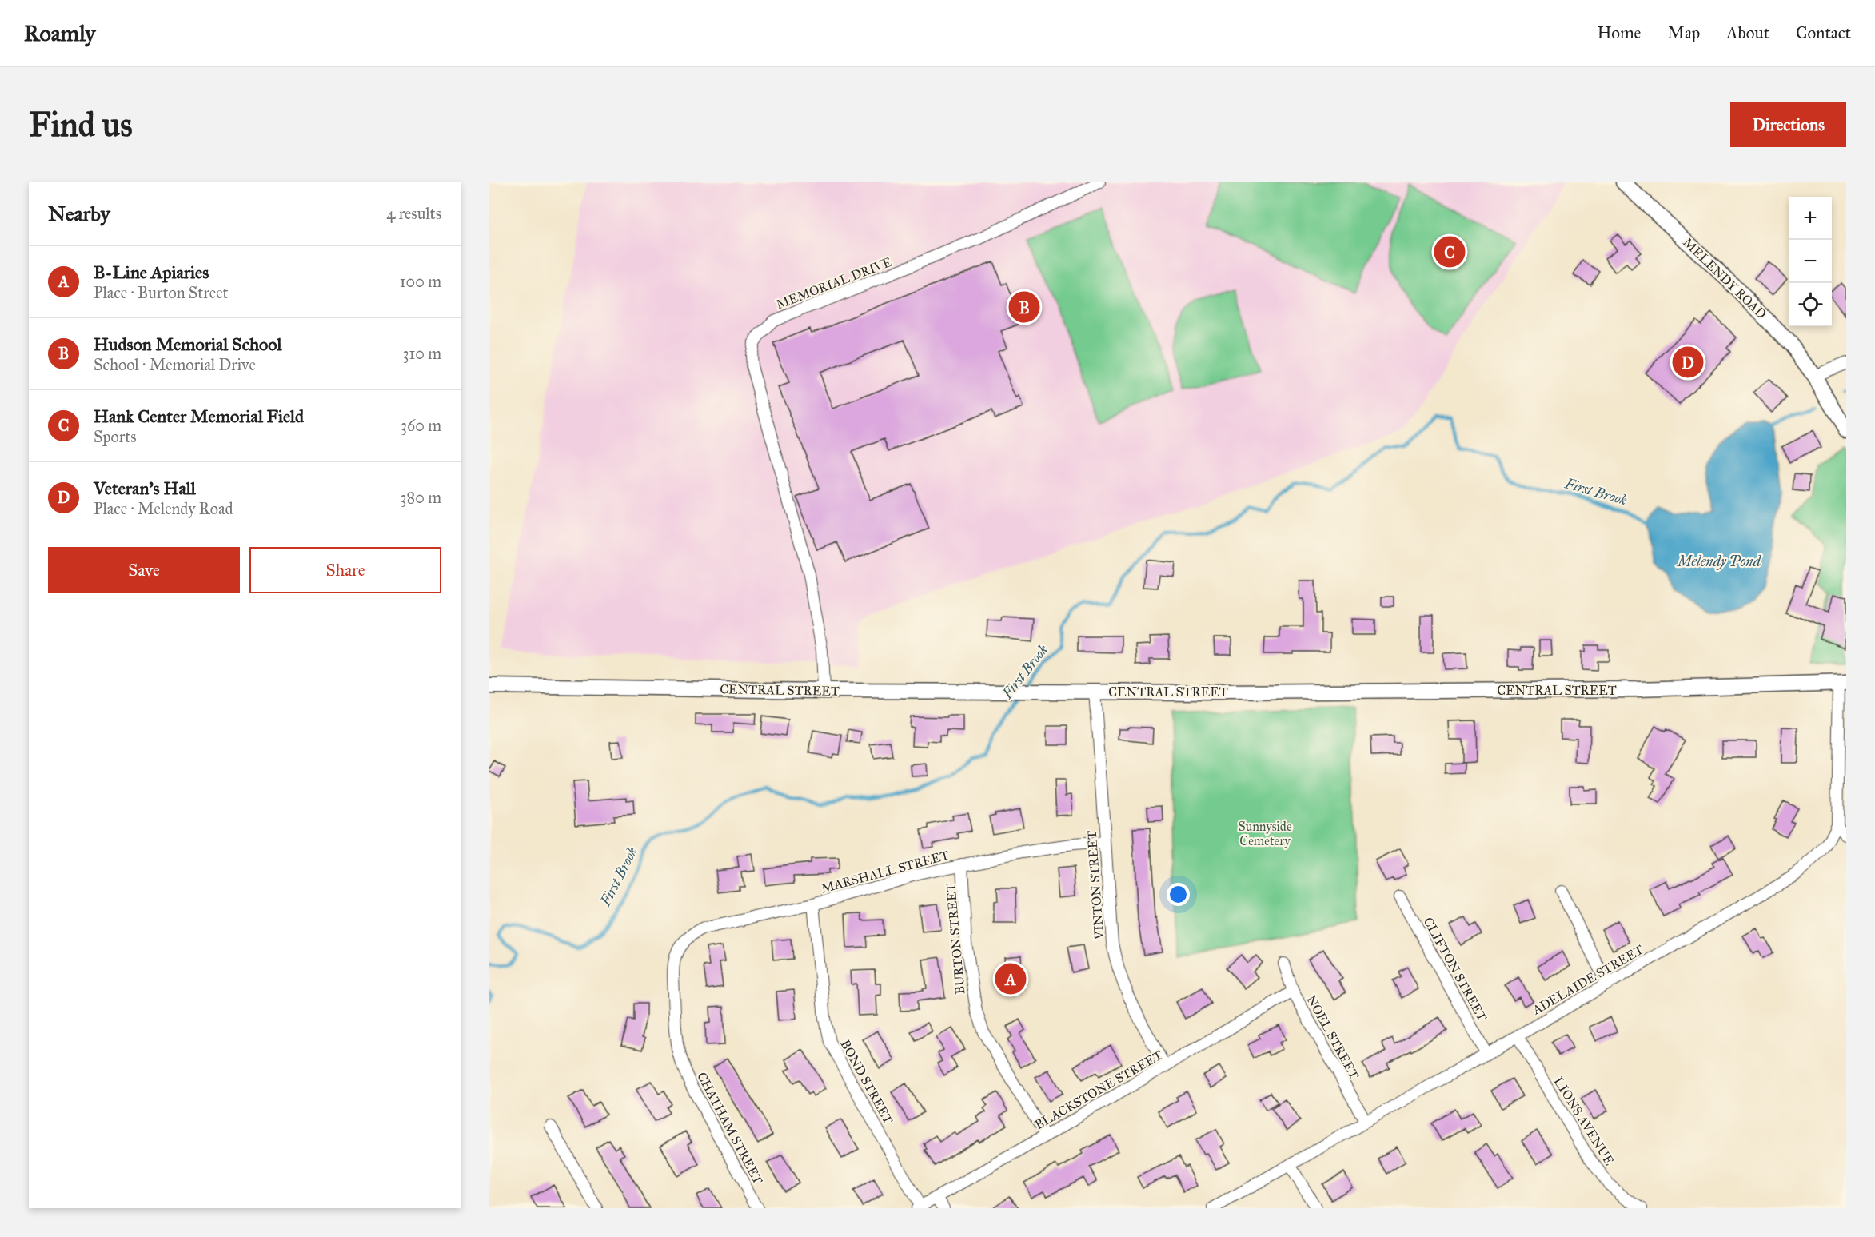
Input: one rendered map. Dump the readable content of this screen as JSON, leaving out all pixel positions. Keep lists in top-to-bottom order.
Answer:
{
  "streets": {
    "street": [
      "MELENDY ROAD",
      "MEMORIAL DRIVE",
      "CENTRAL STREET",
      "MARSHALL STREET",
      "VINTON STREET",
      "BURTON STREET",
      "CLIFTON STREET",
      "ADELAIDE STREET",
      "NOEL STREET",
      "BOND STREET",
      "BLACKSTONE STREET",
      "LIONS AVENUE",
      "CHATHAM STREET"
    ]
  },
  "crossings": [
    ["MEMORIAL DRIVE", "CENTRAL STREET"],
    ["CENTRAL STREET", "VINTON STREET"],
    ["CENTRAL STREET", "ADELAIDE STREET"],
    ["MARSHALL STREET", "VINTON STREET"],
    ["MARSHALL STREET", "BURTON STREET"],
    ["MARSHALL STREET", "BOND STREET"],
    ["MARSHALL STREET", "CHATHAM STREET"],
    ["VINTON STREET", "BLACKSTONE STREET"],
    ["BURTON STREET", "BLACKSTONE STREET"],
    ["CLIFTON STREET", "ADELAIDE STREET"],
    ["ADELAIDE STREET", "NOEL STREET"],
    ["ADELAIDE STREET", "LIONS AVENUE"],
    ["NOEL STREET", "BLACKSTONE STREET"],
    ["BOND STREET", "BLACKSTONE STREET"]
  ],
  "water": ["First Brook", "Melendy Pond"],
  "parks": ["Sunnyside Cemetery"],
  "page": {
    "header": "Roamly",
    "nav": [
      "Home",
      "Map",
      "About",
      "Contact"
    ],
    "buttons": [
      "Directions",
      ["Save", "Share"]
    ],
    "title": "Find us",
    "heading": ["Nearby", "4 results"],
    "map_buttons": ["+", "−"],
    "pins": [
      "C",
      "B",
      "D",
      "A"
    ],
    "list": [
      {
        "mark": "A",
        "name": "B-Line Apiaries",
        "note": "Place · Burton Street",
        "value": "100 m"
      },
      {
        "mark": "B",
        "name": "Hudson Memorial School",
        "note": "School · Memorial Drive",
        "value": "310 m"
      },
      {
        "mark": "C",
        "name": "Hank Center Memorial Field",
        "note": "Sports",
        "value": "360 m"
      },
      {
        "mark": "D",
        "name": "Veteran's Hall",
        "note": "Place · Melendy Road",
        "value": "380 m"
      }
    ]
  }
}
